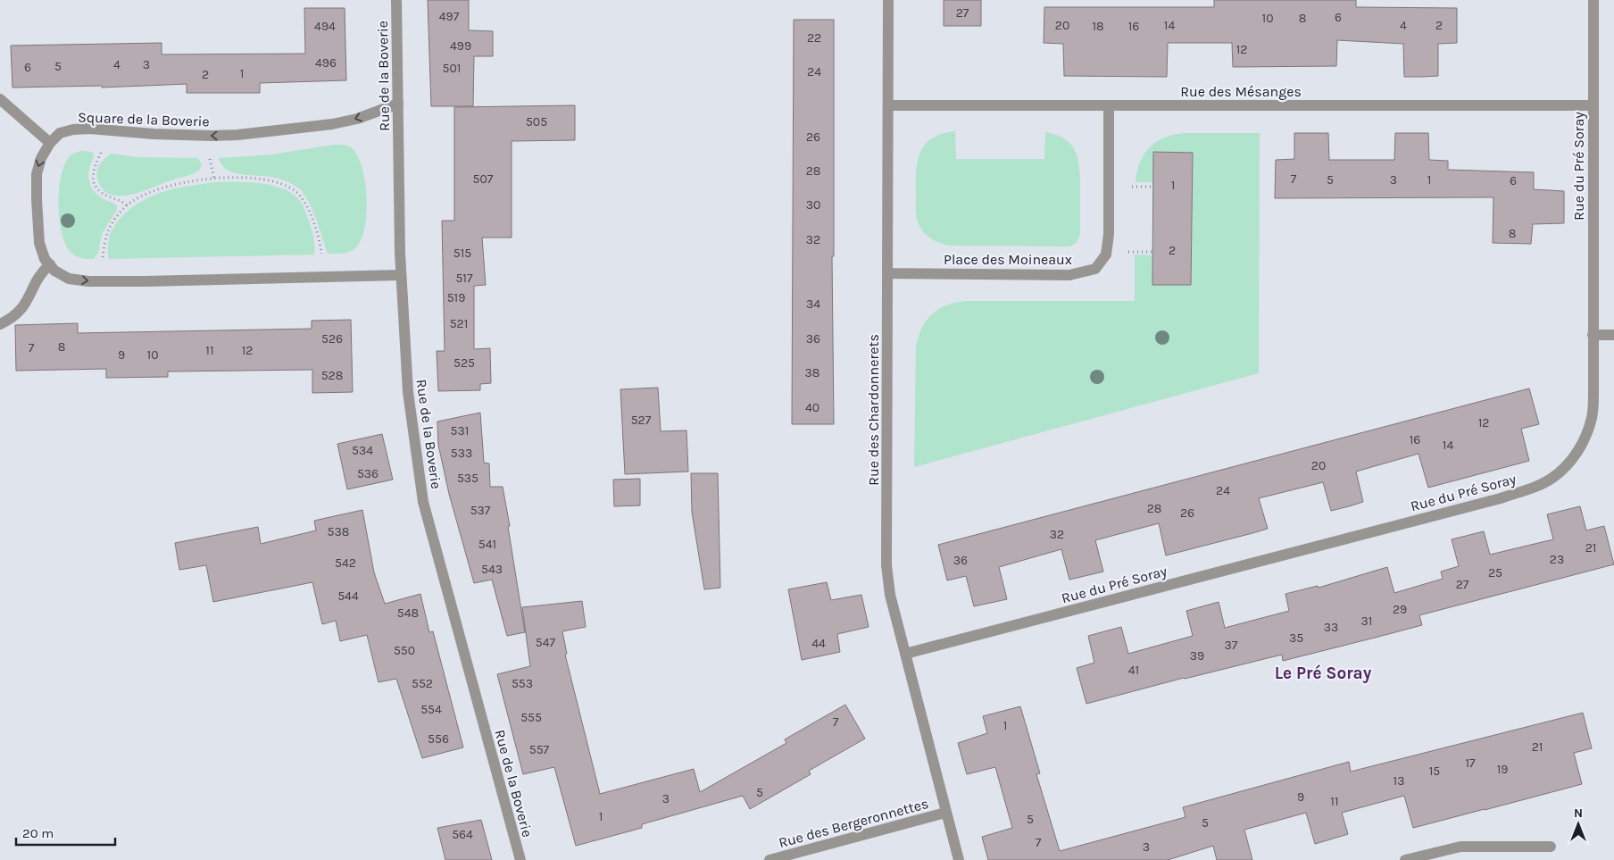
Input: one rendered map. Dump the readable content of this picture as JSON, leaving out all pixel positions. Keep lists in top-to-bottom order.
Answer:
{
  "streets": {
    "street": [
      "Rue de la Boverie",
      "Rue des Mésanges",
      "Square de la Boverie",
      "Rue du Pré Soray",
      "Place des Moineaux",
      "Rue des Chardonnerets",
      "Rue des Bergeronnettes"
    ]
  },
  "crossings": [
    ["Rue de la Boverie", "Square de la Boverie"],
    ["Rue des Mésanges", "Rue du Pré Soray"],
    ["Rue des Mésanges", "Place des Moineaux"],
    ["Rue des Mésanges", "Rue des Chardonnerets"],
    ["Rue du Pré Soray", "Rue des Chardonnerets"],
    ["Place des Moineaux", "Rue des Chardonnerets"],
    ["Rue des Chardonnerets", "Rue des Bergeronnettes"]
  ],
  "districts": ["Le Pré Soray"],
  "house_numbers": [
    "27",
    "497",
    "6",
    "10",
    "8",
    "20",
    "14",
    "4",
    "2",
    "494",
    "18",
    "16",
    "22",
    "499",
    "12",
    "496",
    "4",
    "3",
    "5",
    "6",
    "501",
    "24",
    "1",
    "2",
    "505",
    "26",
    "28",
    "507",
    "7",
    "5",
    "3",
    "1",
    "6",
    "1",
    "30",
    "8",
    "32",
    "2",
    "515",
    "517",
    "519",
    "34",
    "521",
    "526",
    "36",
    "8",
    "7",
    "11",
    "12",
    "9",
    "10",
    "525",
    "38",
    "528",
    "40",
    "527",
    "12",
    "531",
    "16",
    "14",
    "534",
    "533",
    "20",
    "536",
    "535",
    "24",
    "28",
    "537",
    "26",
    "538",
    "32",
    "541",
    "21",
    "23",
    "36",
    "542",
    "543",
    "25",
    "27",
    "544",
    "29",
    "548",
    "31",
    "33",
    "35",
    "547",
    "44",
    "37",
    "550",
    "39",
    "41",
    "552",
    "553",
    "554",
    "555",
    "7",
    "1",
    "556",
    "21",
    "557",
    "17",
    "19",
    "15",
    "13",
    "5",
    "9",
    "3",
    "11",
    "1",
    "5",
    "5",
    "564",
    "7",
    "3"
  ],
  "scale_bar": "20 m",
  "north": "top"
}
